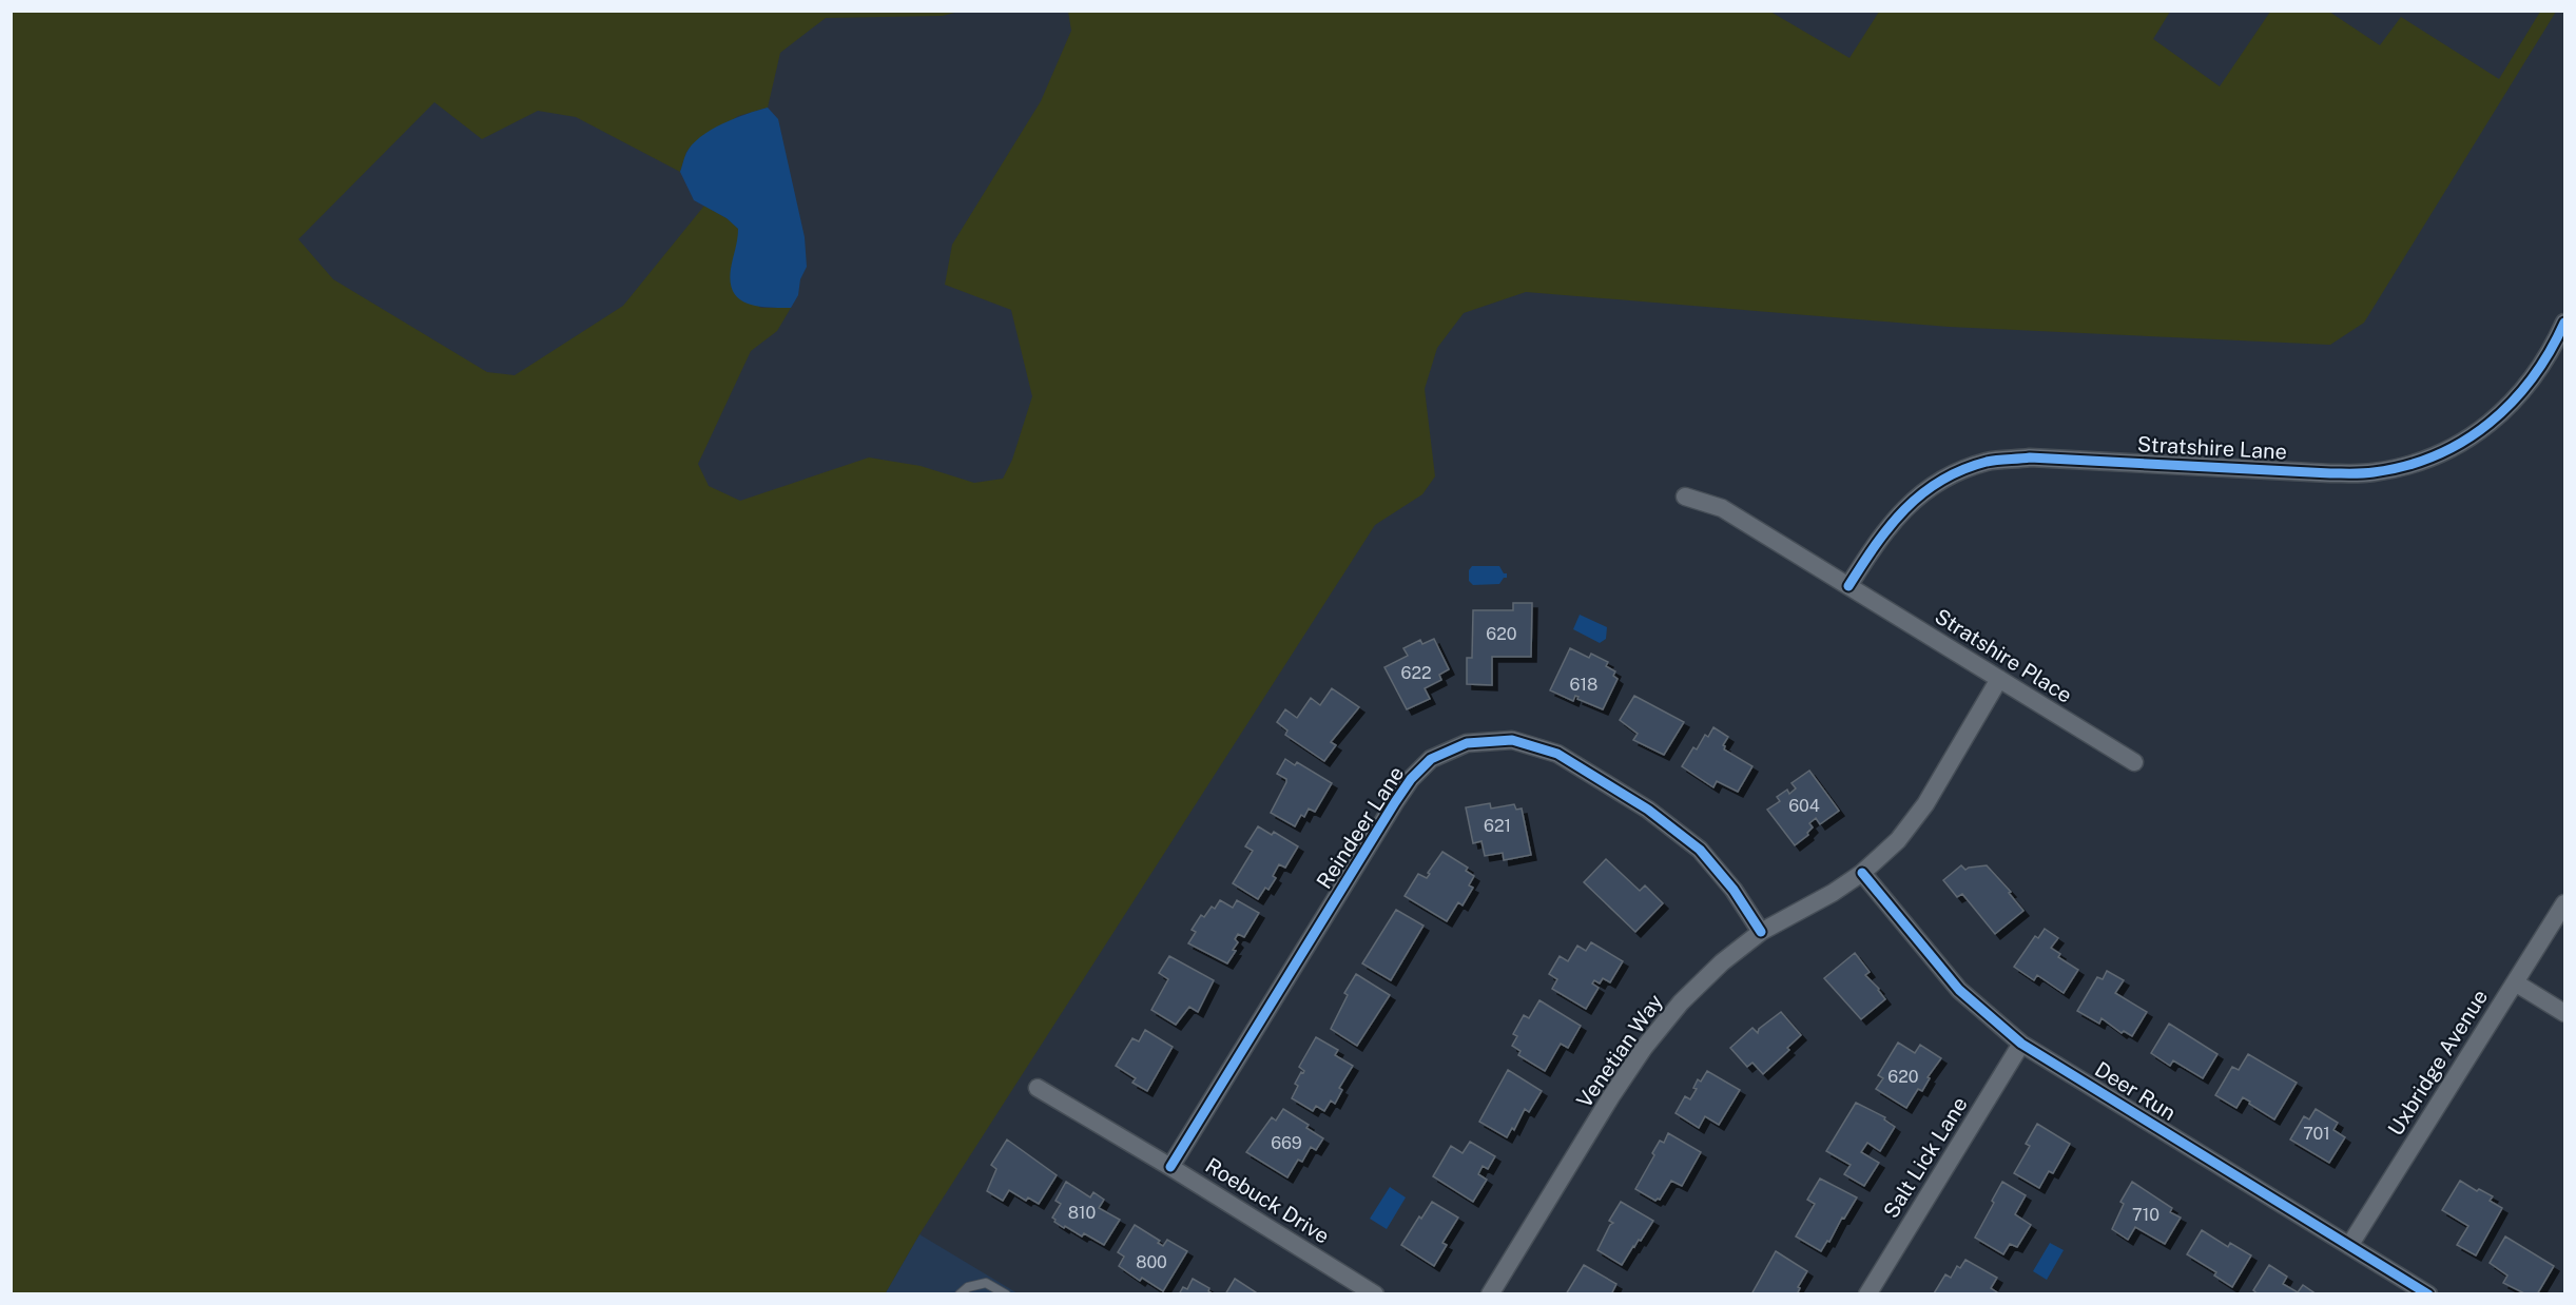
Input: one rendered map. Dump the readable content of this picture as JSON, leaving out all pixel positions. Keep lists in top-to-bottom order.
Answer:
{
  "streets": {
    "street": [
      "Stratshire Lane",
      "Stratshire Place",
      "Reindeer Lane",
      "Venetian Way",
      "Uxbridge Avenue",
      "Deer Run",
      "Salt Lick Lane",
      "Roebuck Drive"
    ]
  },
  "crossings": [
    ["Stratshire Lane", "Stratshire Place"],
    ["Stratshire Place", "Venetian Way"],
    ["Reindeer Lane", "Venetian Way"],
    ["Reindeer Lane", "Roebuck Drive"],
    ["Venetian Way", "Deer Run"],
    ["Uxbridge Avenue", "Deer Run"],
    ["Deer Run", "Salt Lick Lane"]
  ],
  "house_numbers": [
    "620",
    "622",
    "618",
    "604",
    "621",
    "620",
    "701",
    "669",
    "810",
    "710",
    "800"
  ]
}
